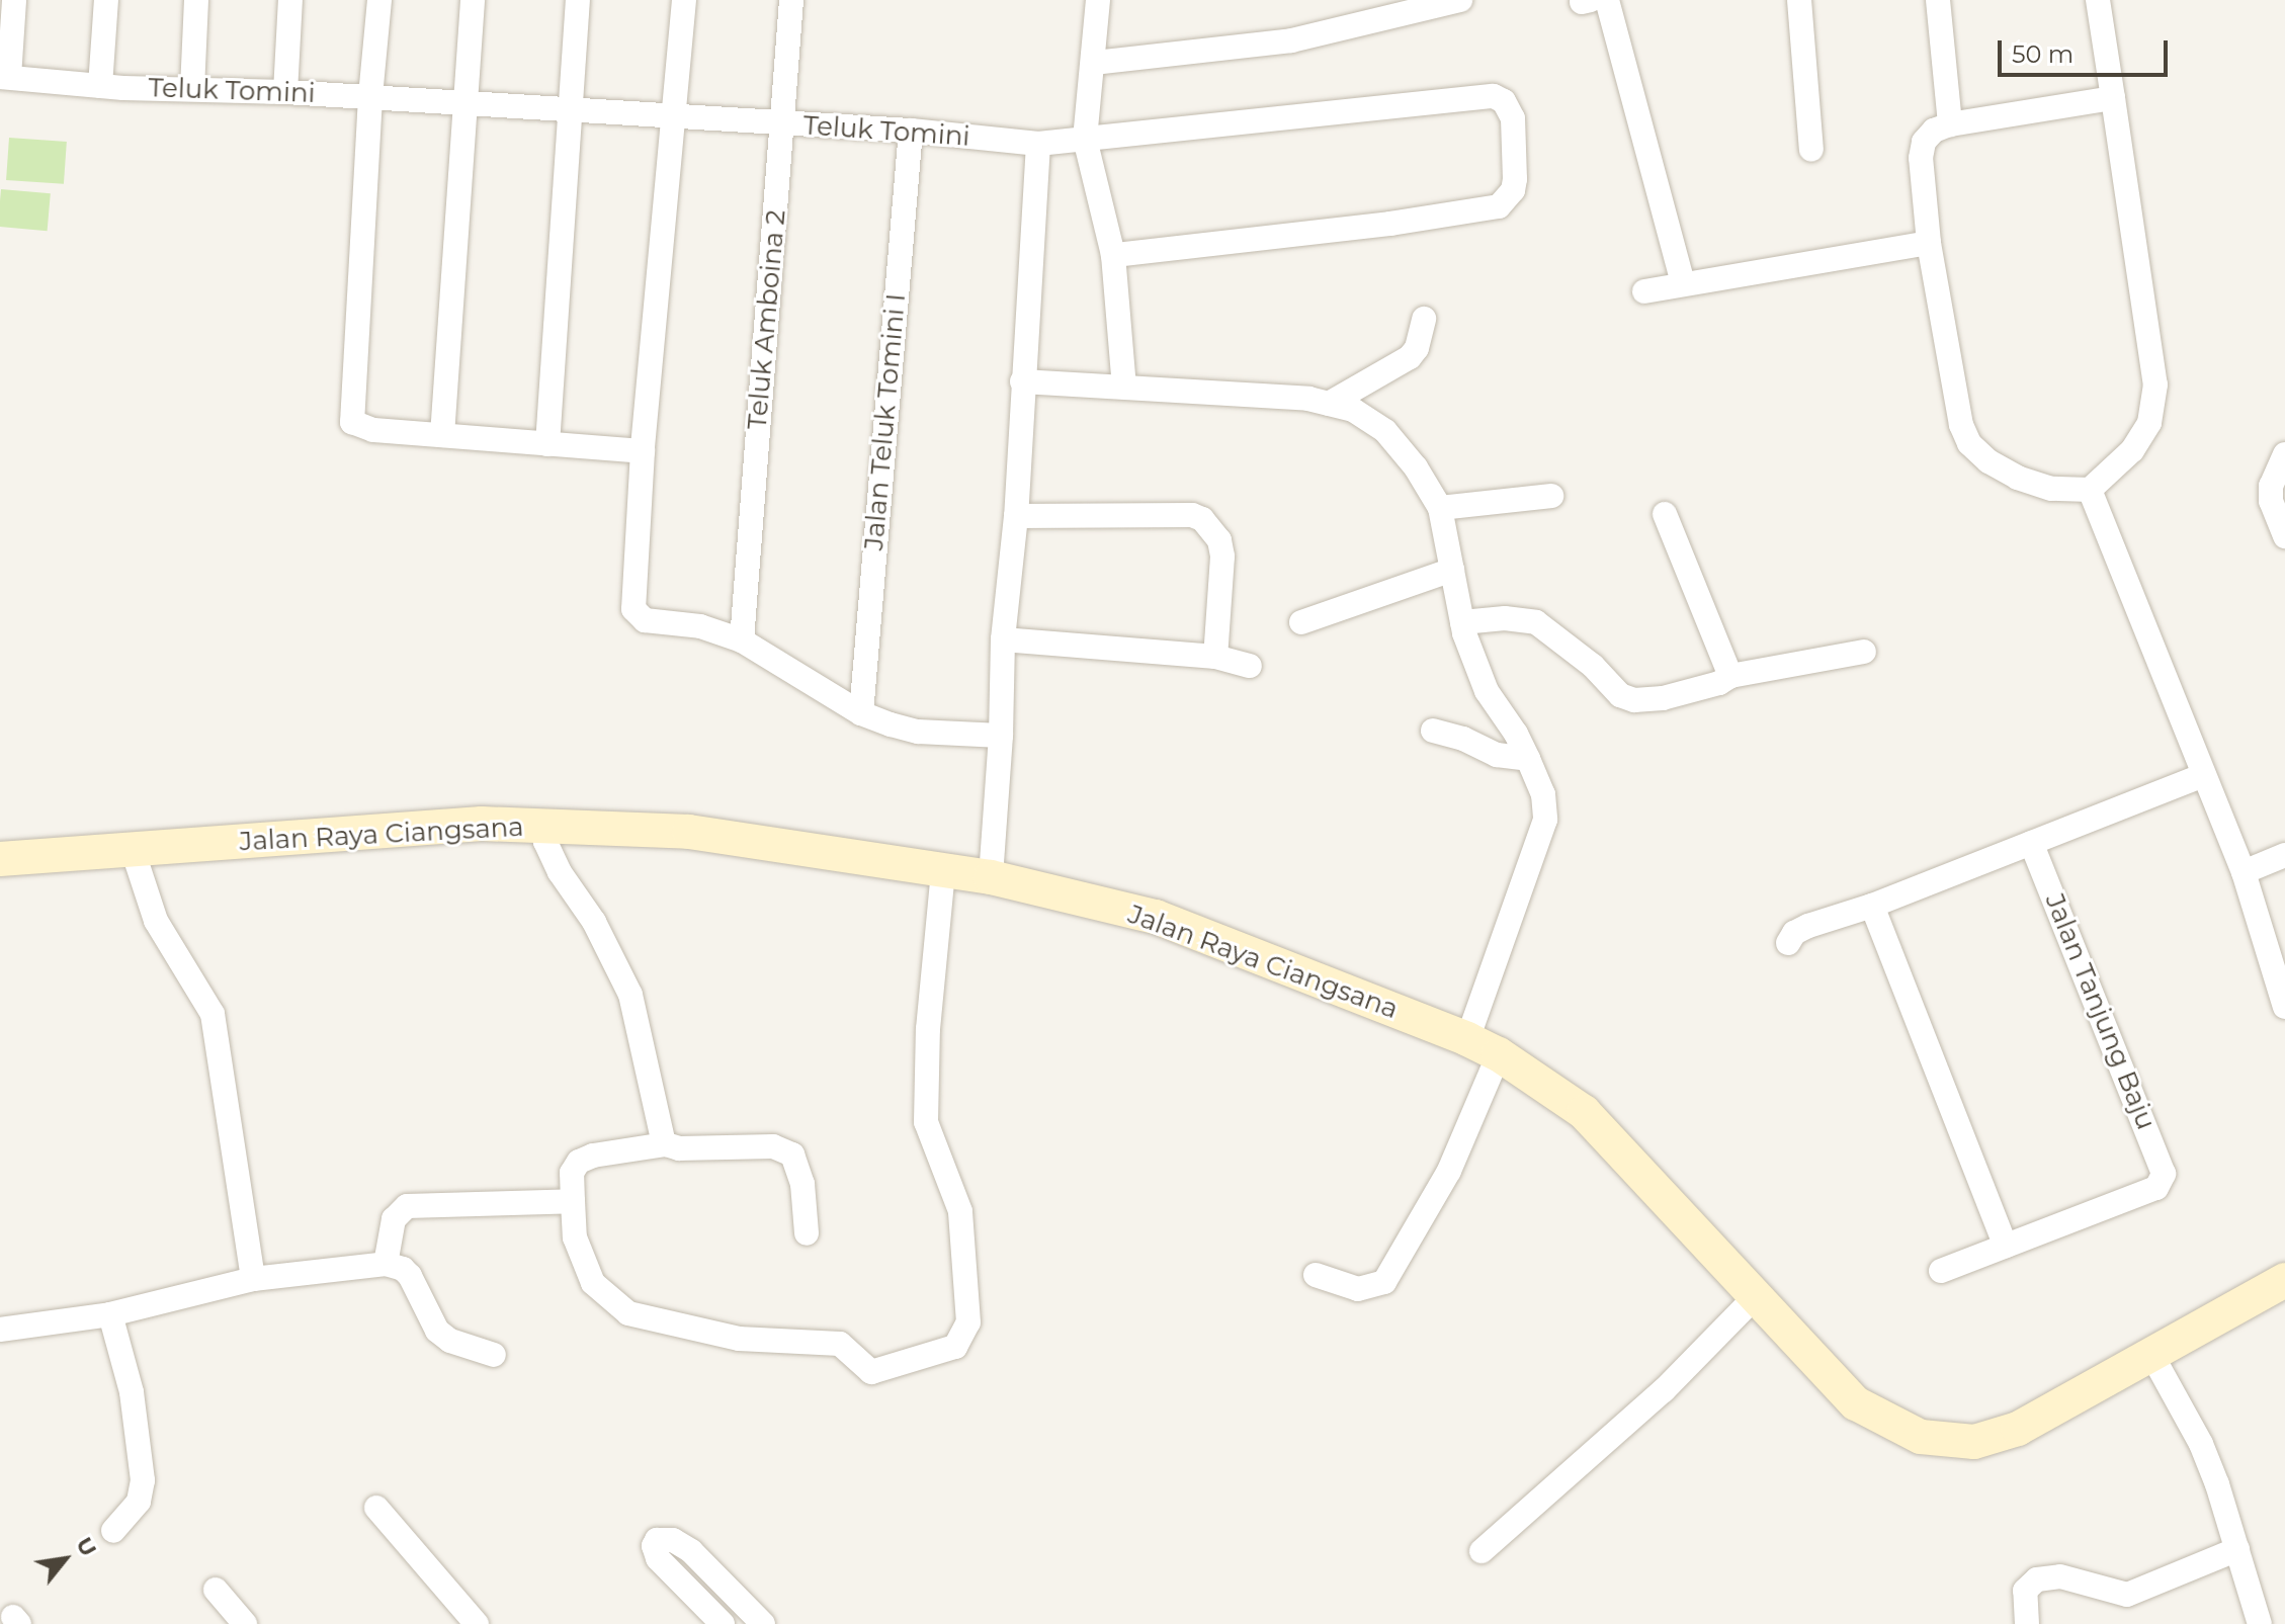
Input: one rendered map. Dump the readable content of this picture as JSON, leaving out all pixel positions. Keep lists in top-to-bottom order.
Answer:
{
  "streets": {
    "main road": ["Jalan Raya Ciangsana"],
    "street": [
      "Teluk Tomini",
      "Teluk Amboina 2",
      "Jalan Teluk Tomini I",
      "Jalan Tanjung Baju"
    ]
  },
  "crossings": [
    ["Teluk Tomini", "Teluk Amboina 2"],
    ["Teluk Tomini", "Jalan Teluk Tomini I"]
  ],
  "scale_bar": "50 m",
  "north": "top right"
}
